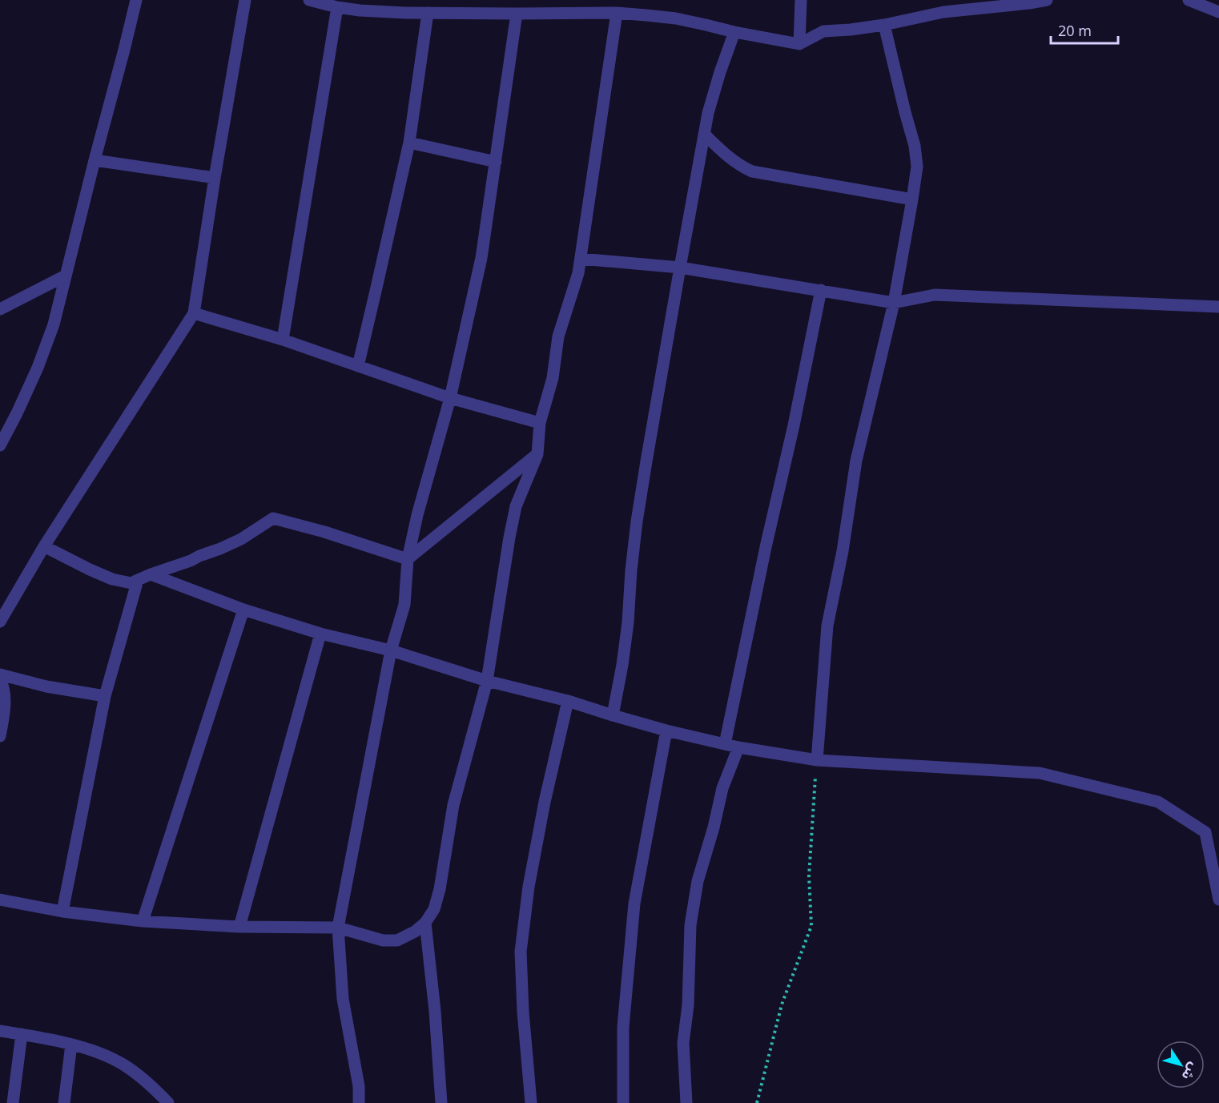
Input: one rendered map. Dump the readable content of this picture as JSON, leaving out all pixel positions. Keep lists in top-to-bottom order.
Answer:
{
  "scale_bar": "20 m",
  "north": "bottom right"
}
